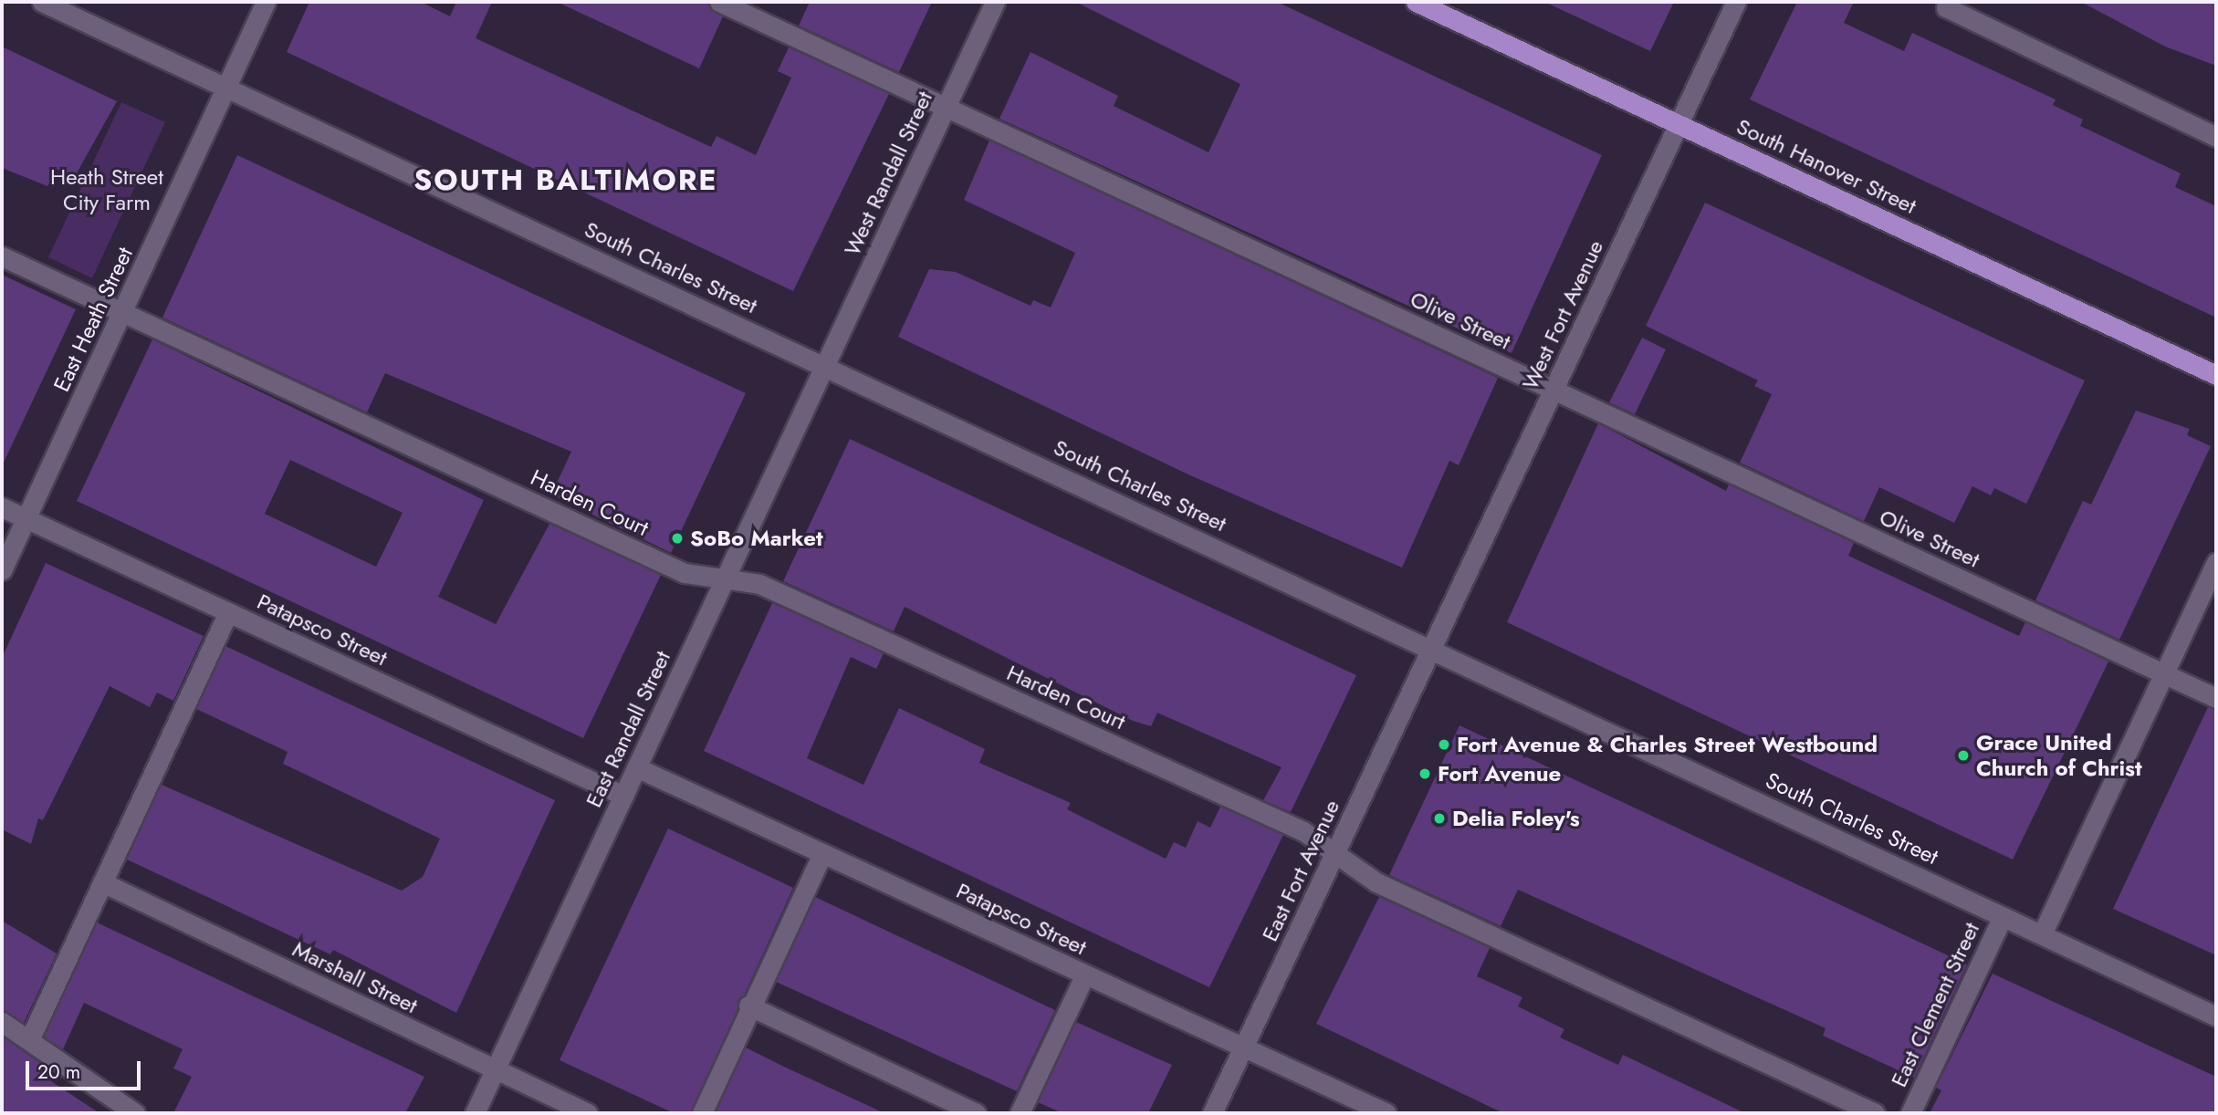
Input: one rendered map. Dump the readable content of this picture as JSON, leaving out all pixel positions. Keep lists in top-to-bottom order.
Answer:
{
  "streets": {
    "main road": ["South Hanover Street"],
    "street": [
      "West Randall Street",
      "South Charles Street",
      "West Fort Avenue",
      "East Heath Street",
      "Olive Street",
      "Harden Court",
      "Patapsco Street",
      "East Randall Street",
      "East Fort Avenue",
      "Marshall Street",
      "East Clement Street"
    ]
  },
  "crossings": [
    ["South Hanover Street", "West Fort Avenue"],
    ["West Randall Street", "South Charles Street"],
    ["West Randall Street", "Olive Street"],
    ["West Randall Street", "East Randall Street"],
    ["South Charles Street", "West Fort Avenue"],
    ["South Charles Street", "East Heath Street"],
    ["South Charles Street", "East Randall Street"],
    ["South Charles Street", "East Fort Avenue"],
    ["South Charles Street", "East Clement Street"],
    ["West Fort Avenue", "Olive Street"],
    ["West Fort Avenue", "East Fort Avenue"],
    ["East Heath Street", "Harden Court"],
    ["East Heath Street", "Patapsco Street"],
    ["Harden Court", "East Randall Street"],
    ["Harden Court", "East Fort Avenue"],
    ["Patapsco Street", "East Randall Street"],
    ["Patapsco Street", "East Fort Avenue"],
    ["East Randall Street", "Marshall Street"]
  ],
  "districts": ["SOUTH BALTIMORE"],
  "parks": ["Heath Street City Farm"],
  "places": [
    "SoBo Market",
    "Fort Avenue & Charles Street Westbound",
    "Grace United Church of Christ",
    "Fort Avenue",
    "Delia Foley's"
  ],
  "scale_bar": "20 m"
}
